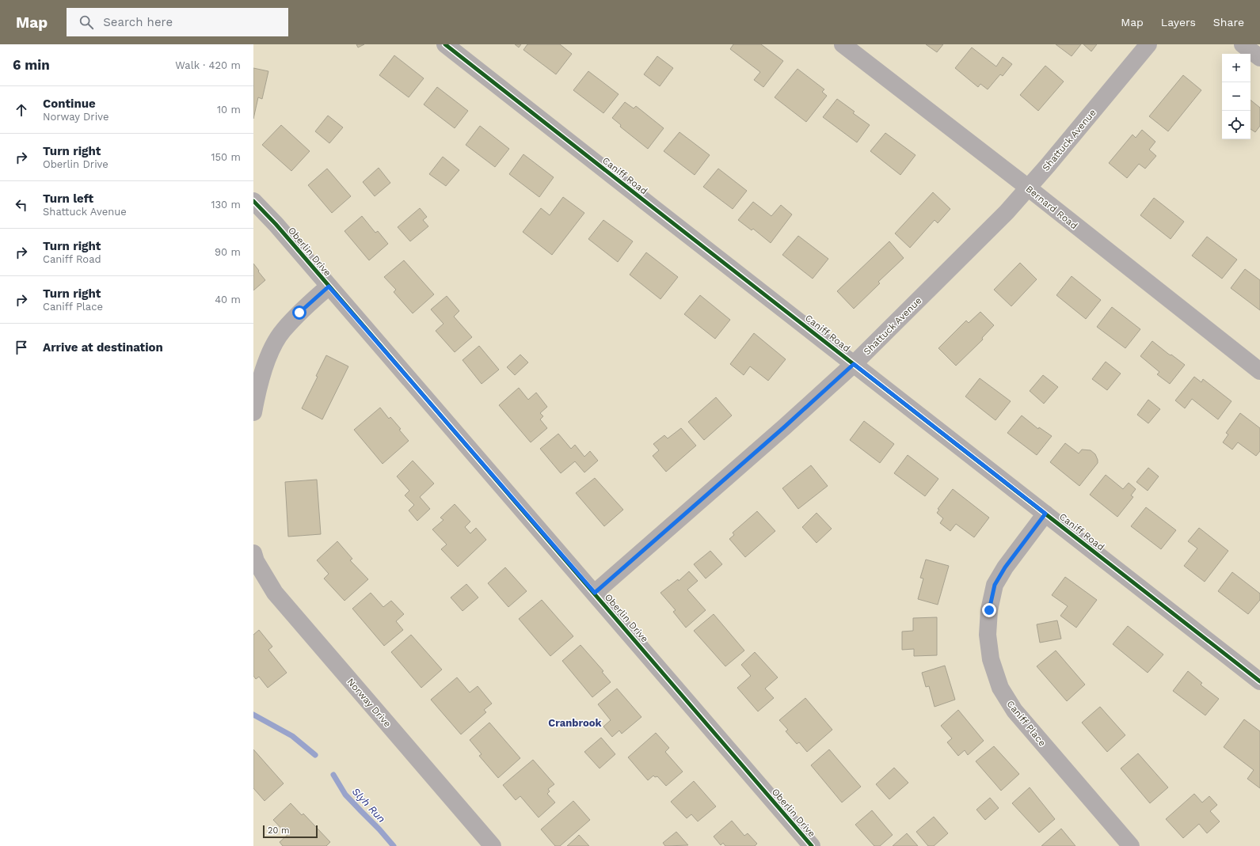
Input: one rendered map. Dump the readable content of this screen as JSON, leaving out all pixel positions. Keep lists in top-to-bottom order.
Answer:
{
  "streets": {
    "street": [
      "Shattuck Avenue",
      "Caniff Road",
      "Bernard Road",
      "Oberlin Drive",
      "Norway Drive",
      "Caniff Place"
    ]
  },
  "crossings": [
    ["Shattuck Avenue", "Caniff Road"],
    ["Shattuck Avenue", "Bernard Road"],
    ["Shattuck Avenue", "Oberlin Drive"],
    ["Caniff Road", "Caniff Place"]
  ],
  "districts": ["Cranbrook"],
  "water": ["Slyh Run"],
  "scale_bar": "20 m",
  "page": {
    "header": "Map",
    "search": "Search here",
    "nav": ["Map", "Layers", "Share"],
    "heading": ["6 min", "Walk · 420 m"],
    "map_buttons": ["+", "−"],
    "list": [
      ["Continue", "Norway Drive", "10 m"],
      ["Turn right", "Oberlin Drive", "150 m"],
      ["Turn left", "Shattuck Avenue", "130 m"],
      ["Turn right", "Caniff Road", "90 m"],
      ["Turn right", "Caniff Place", "40 m"],
      "Arrive at destination"
    ],
    "scale": "20 m"
  }
}
